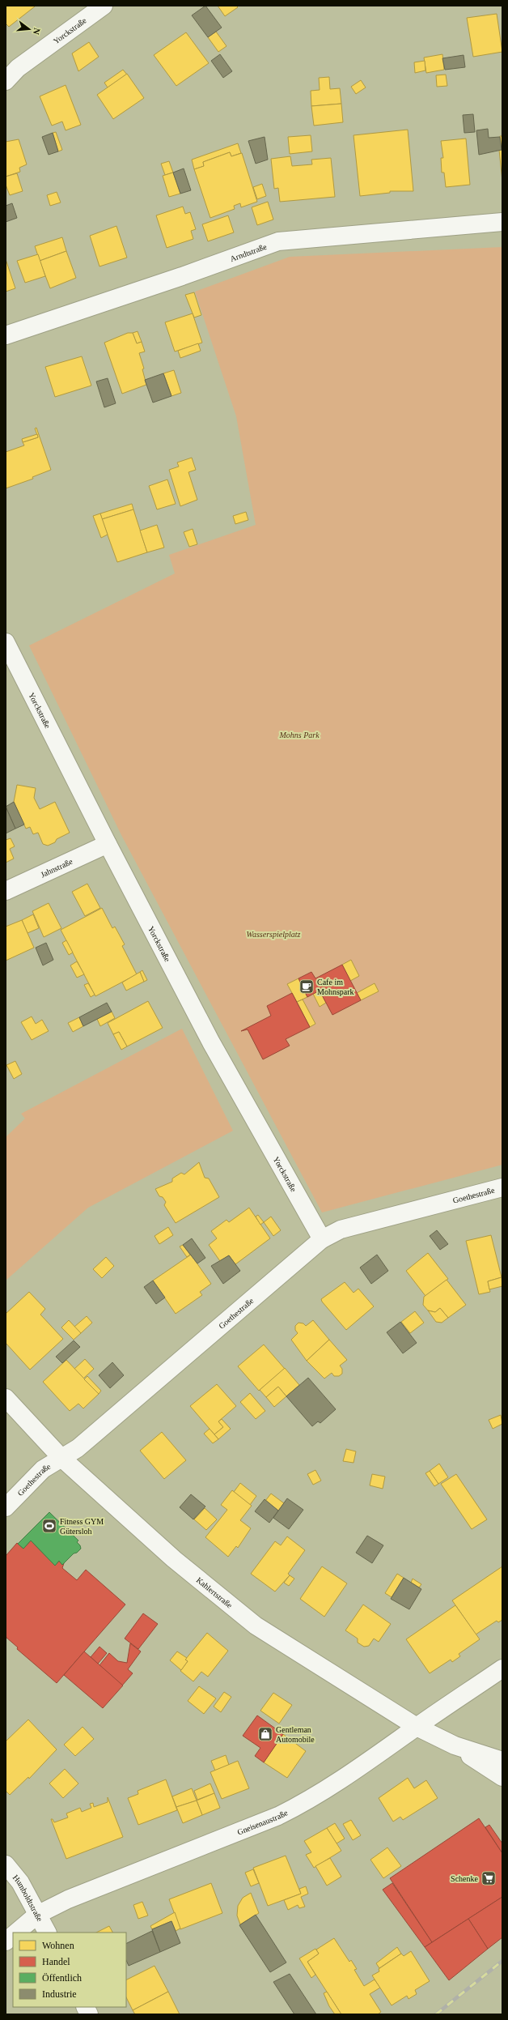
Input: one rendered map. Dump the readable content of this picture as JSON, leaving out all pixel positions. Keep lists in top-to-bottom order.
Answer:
{
  "streets": {
    "street": [
      "Yorckstraße",
      "Arndtstraße",
      "Jahnstraße",
      "Goethestraße",
      "Kahlertstraße",
      "Gneisenaustraße",
      "Humboldtstraße"
    ]
  },
  "crossings": [
    ["Yorckstraße", "Jahnstraße"],
    ["Yorckstraße", "Goethestraße"],
    ["Goethestraße", "Kahlertstraße"],
    ["Kahlertstraße", "Gneisenaustraße"],
    ["Gneisenaustraße", "Humboldtstraße"]
  ],
  "parks": ["Mohns Park", "Wasserspielplatz"],
  "places": {
    "cafe": ["Cafe im Mohnspark"],
    "sports": ["Fitness GYM Gütersloh"],
    "shop": ["Gentleman Automobile"],
    "supermarket": ["Schenke"]
  },
  "legend": [
    "Wohnen",
    "Handel",
    "Öffentlich",
    "Industrie"
  ],
  "north": "right"
}
